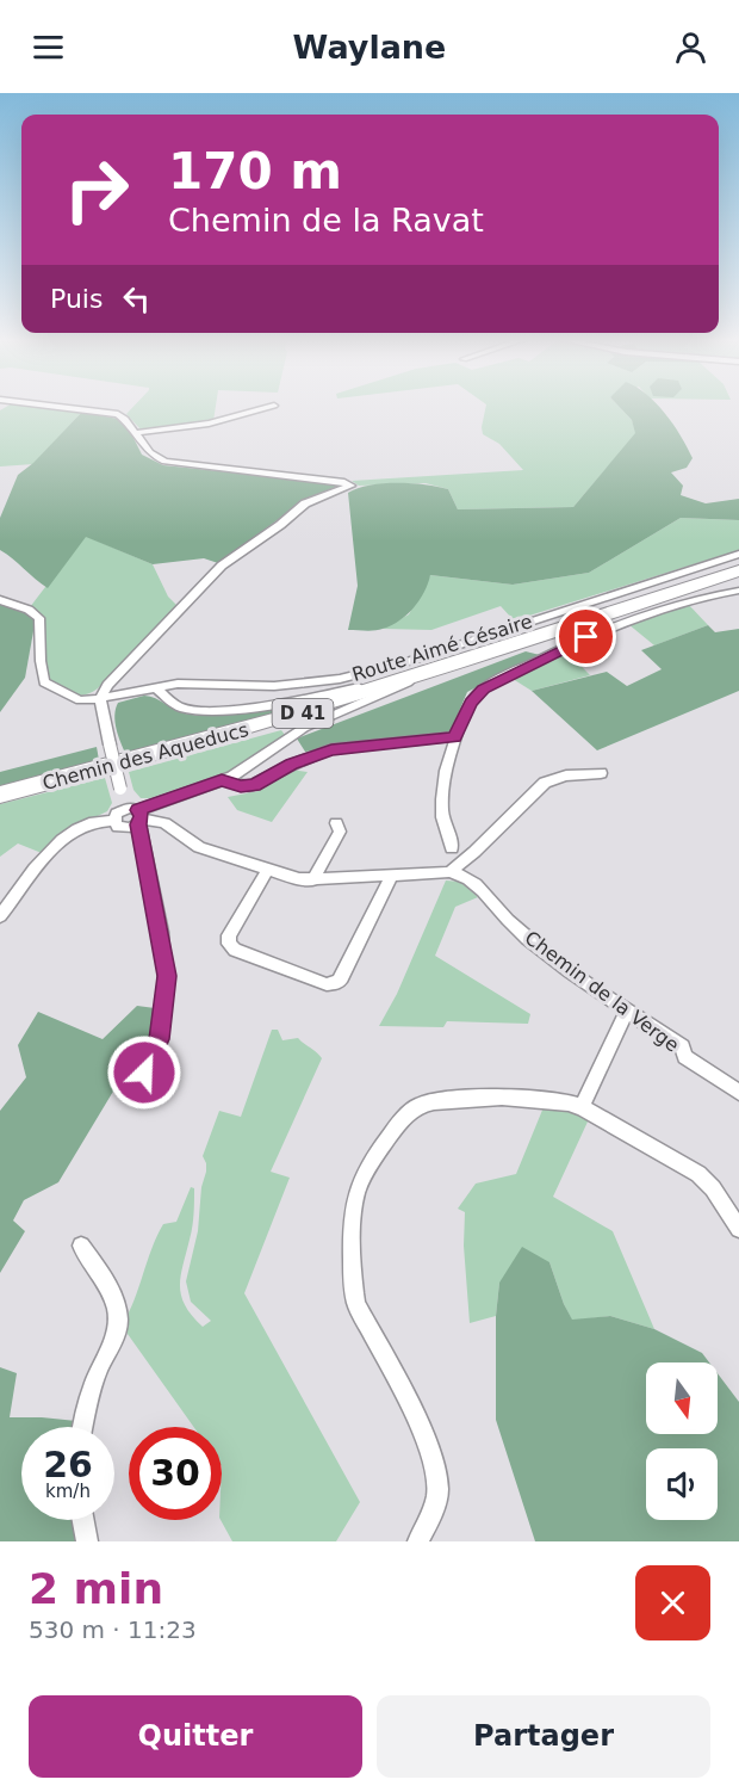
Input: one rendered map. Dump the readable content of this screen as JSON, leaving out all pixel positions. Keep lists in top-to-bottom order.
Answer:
{
  "streets": {
    "main road": ["D 41", "Chemin des Aqueducs"],
    "street": ["Route Aimé Césaire", "Chemin de la Verge"]
  },
  "north": "bottom",
  "page": {
    "header": "Waylane",
    "turn": ["170 m", "Chemin de la Ravat"],
    "then": "Puis",
    "speed": "26 km/h",
    "limit": "30",
    "heading": ["2 min", "530 m · 11:23"],
    "buttons": ["Quitter", "Partager"]
  }
}
